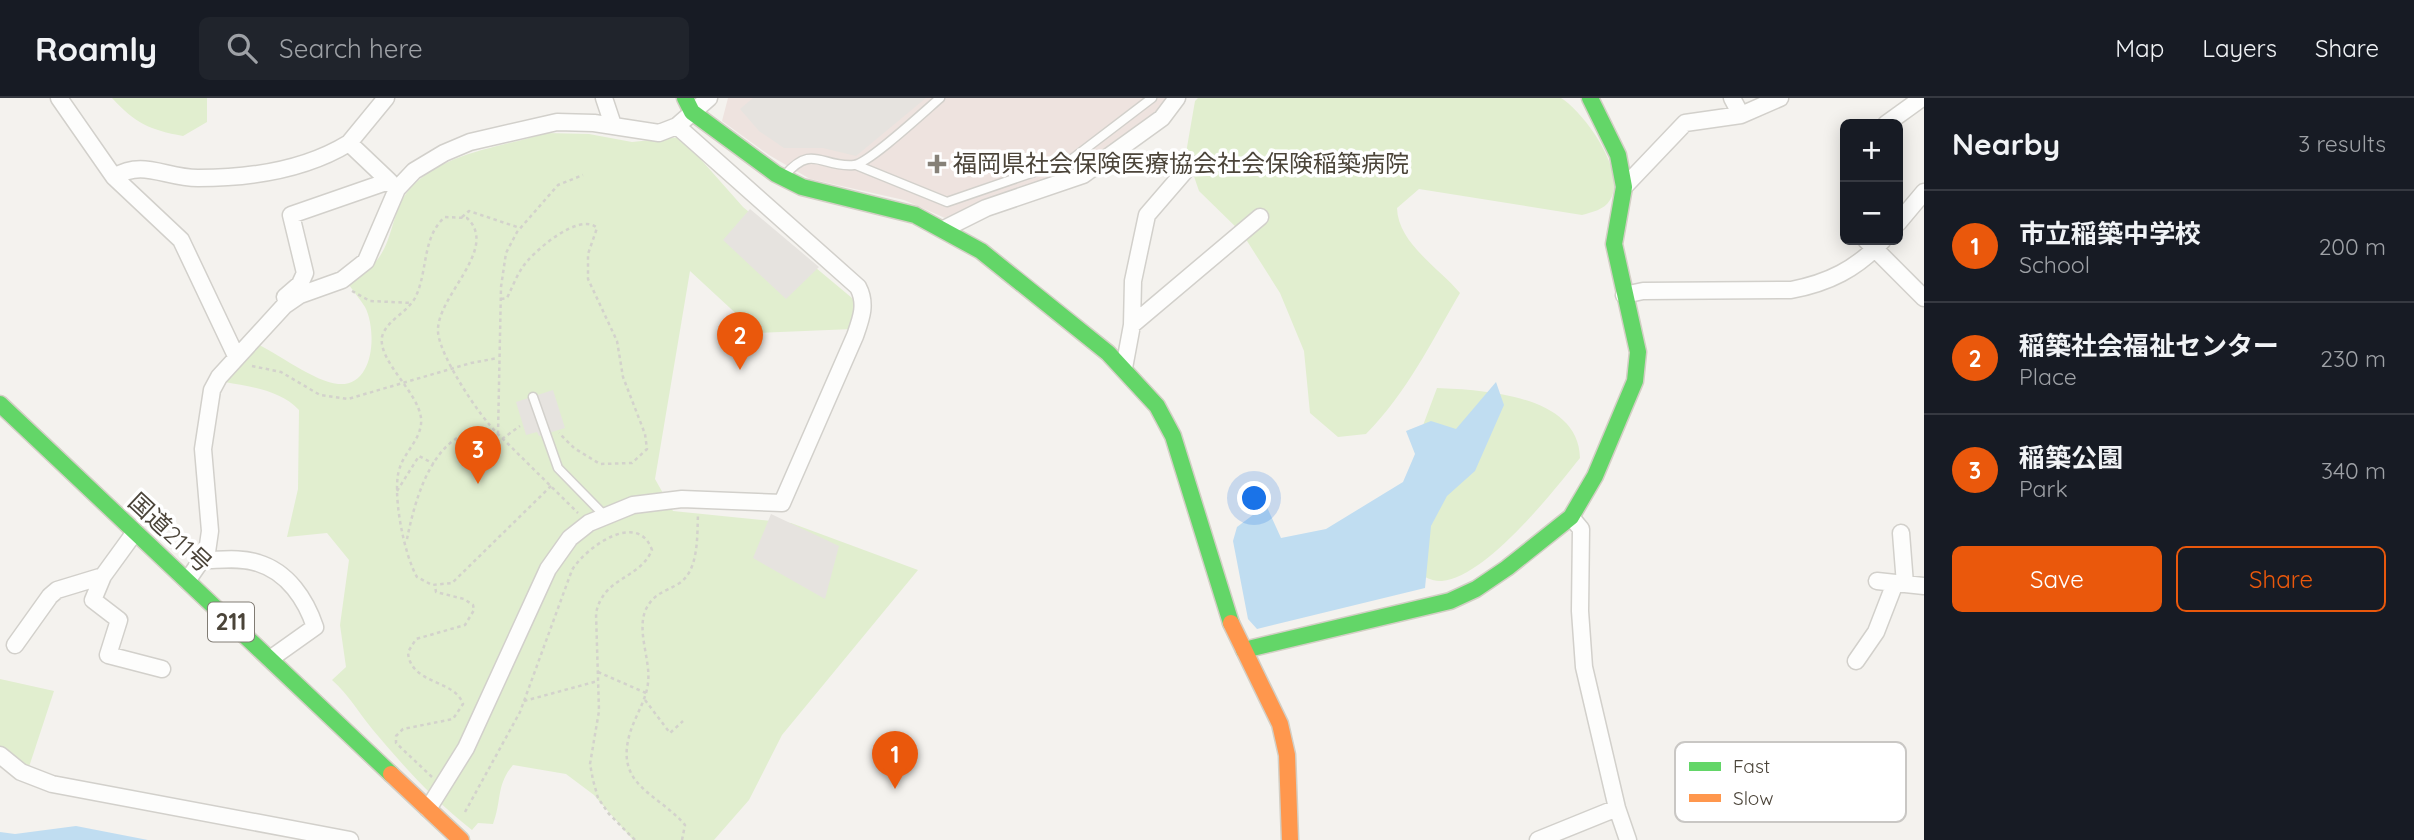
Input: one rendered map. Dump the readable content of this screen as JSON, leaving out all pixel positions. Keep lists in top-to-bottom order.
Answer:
{
  "streets": {
    "main road": ["国道211号", "211"]
  },
  "places": {
    "health": ["福岡県社会保険医療協会社会保険稲築病院"]
  },
  "legend": ["Fast", "Slow"],
  "page": {
    "header": "Roamly",
    "search": "Search here",
    "nav": ["Map", "Layers", "Share"],
    "heading": ["Nearby", "3 results"],
    "map_buttons": ["+", "−"],
    "list": [
      {
        "mark": "1",
        "name": "市立稲築中学校",
        "note": "School",
        "value": "200 m"
      },
      {
        "mark": "2",
        "name": "稲築社会福祉センター",
        "note": "Place",
        "value": "230 m"
      },
      {
        "mark": "3",
        "name": "稲築公園",
        "note": "Park",
        "value": "340 m"
      }
    ],
    "pins": ["2", "3", "1"],
    "buttons": ["Save", "Share"]
  }
}
